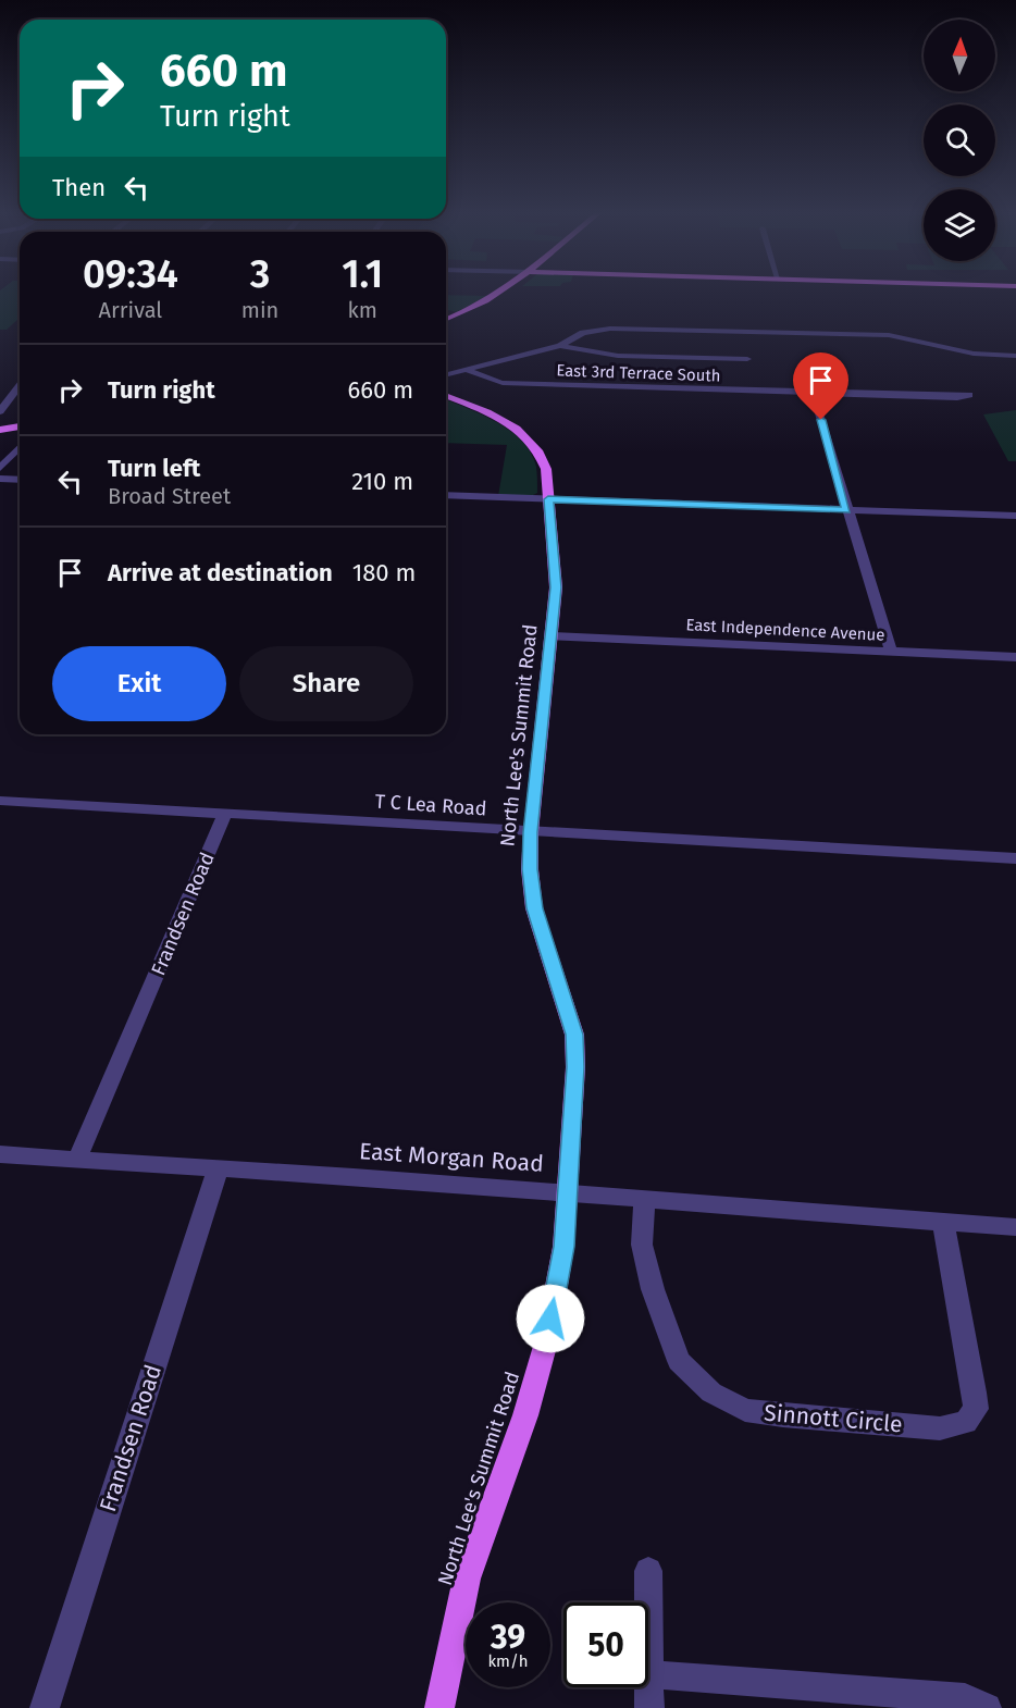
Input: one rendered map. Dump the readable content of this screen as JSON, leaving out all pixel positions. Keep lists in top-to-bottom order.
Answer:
{
  "streets": {
    "main road": ["North Lee's Summit Road"],
    "street": [
      "East 3rd Terrace South",
      "East Independence Avenue",
      "T C Lea Road",
      "Frandsen Road",
      "East Morgan Road",
      "Sinnott Circle"
    ]
  },
  "crossings": [
    ["East Independence Avenue", "North Lee's Summit Road"],
    ["North Lee's Summit Road", "T C Lea Road"],
    ["North Lee's Summit Road", "East Morgan Road"],
    ["T C Lea Road", "Frandsen Road"],
    ["Frandsen Road", "East Morgan Road"],
    ["East Morgan Road", "Sinnott Circle"]
  ],
  "north": "top",
  "page": {
    "turn": ["660 m", "Turn right"],
    "then": "Then",
    "eta": [
      "09:34",
      "Arrival",
      "3",
      "min",
      "1.1",
      "km"
    ],
    "list": [
      {
        "name": "Turn right",
        "value": "660 m"
      },
      {
        "name": "Turn left",
        "note": "Broad Street",
        "value": "210 m"
      },
      {
        "name": "Arrive at destination",
        "value": "180 m"
      }
    ],
    "buttons": ["Exit", "Share"],
    "speed": "39 km/h",
    "limit": "50"
  }
}
